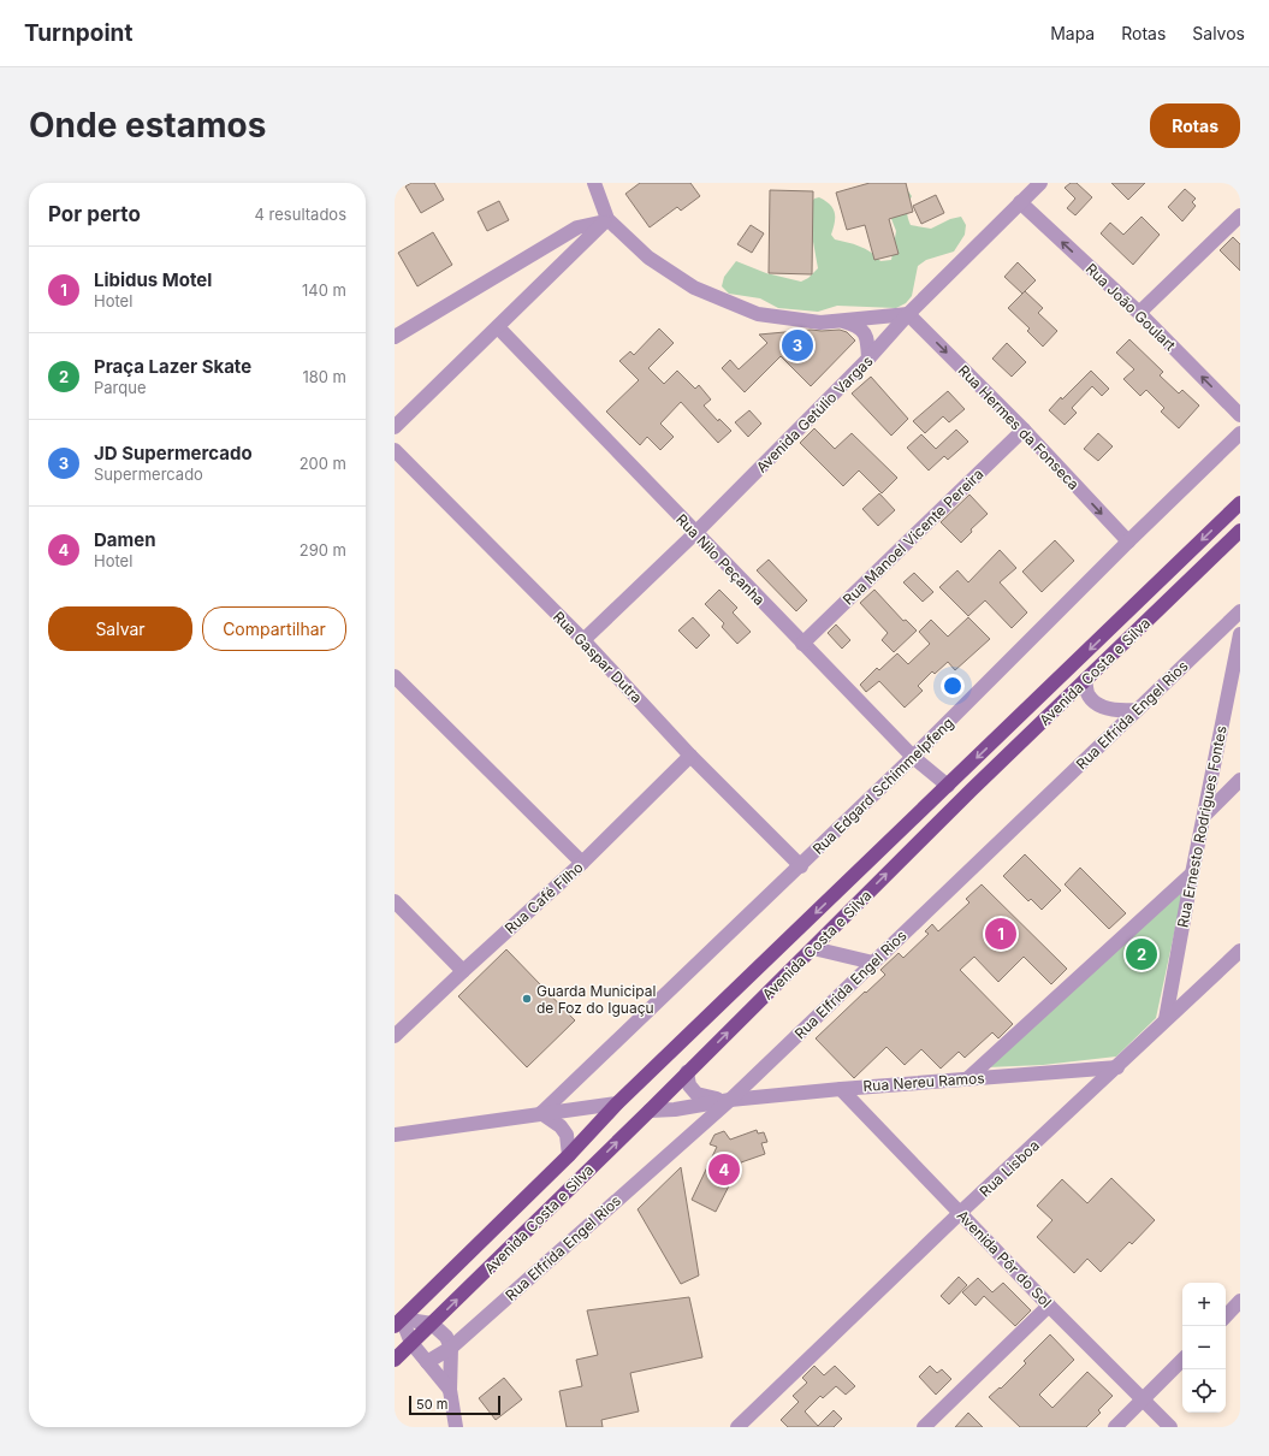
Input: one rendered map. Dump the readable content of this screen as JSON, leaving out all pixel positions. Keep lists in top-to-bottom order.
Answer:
{
  "streets": {
    "main road": ["Avenida Costa e Silva"],
    "street": [
      "Rua João Goulart",
      "Avenida Getúlio Vargas",
      "Rua Hermes da Fonseca",
      "Rua Manoel Vicente Pereira",
      "Rua Nilo Peçanha",
      "Rua Gaspar Dutra",
      "Rua Elfrida Engel Rios",
      "Rua Edgard Schimmelpfeng",
      "Rua Ernesto Rodrigues Fontes",
      "Rua Café Filho",
      "Rua Nereu Ramos",
      "Rua Lisboa",
      "Avenida Pôr do Sol"
    ]
  },
  "crossings": [
    ["Rua João Goulart", "Avenida Getúlio Vargas"],
    ["Avenida Getúlio Vargas", "Rua Hermes da Fonseca"],
    ["Avenida Getúlio Vargas", "Rua Nilo Peçanha"],
    ["Avenida Getúlio Vargas", "Rua Gaspar Dutra"],
    ["Rua Hermes da Fonseca", "Rua Manoel Vicente Pereira"],
    ["Rua Hermes da Fonseca", "Rua Edgard Schimmelpfeng"],
    ["Rua Manoel Vicente Pereira", "Rua Nilo Peçanha"],
    ["Rua Nilo Peçanha", "Avenida Costa e Silva"],
    ["Rua Nilo Peçanha", "Rua Edgard Schimmelpfeng"],
    ["Rua Gaspar Dutra", "Rua Edgard Schimmelpfeng"],
    ["Rua Gaspar Dutra", "Rua Café Filho"],
    ["Rua Elfrida Engel Rios", "Rua Nereu Ramos"],
    ["Rua Ernesto Rodrigues Fontes", "Rua Lisboa"],
    ["Rua Nereu Ramos", "Rua Lisboa"],
    ["Rua Nereu Ramos", "Avenida Pôr do Sol"],
    ["Rua Lisboa", "Avenida Pôr do Sol"]
  ],
  "one_way": ["Rua João Goulart", "Rua Hermes da Fonseca"],
  "places": ["Guarda Municipal de Foz do Iguaçu"],
  "scale_bar": "50 m",
  "page": {
    "header": "Turnpoint",
    "nav": ["Mapa", "Rotas", "Salvos"],
    "buttons": [
      "Rotas",
      ["Salvar", "Compartilhar"]
    ],
    "title": "Onde estamos",
    "heading": ["Por perto", "4 resultados"],
    "list": [
      {
        "mark": "1",
        "name": "Libidus Motel",
        "note": "Hotel",
        "value": "140 m"
      },
      {
        "mark": "2",
        "name": "Praça Lazer Skate",
        "note": "Parque",
        "value": "180 m"
      },
      {
        "mark": "3",
        "name": "JD Supermercado",
        "note": "Supermercado",
        "value": "200 m"
      },
      {
        "mark": "4",
        "name": "Damen",
        "note": "Hotel",
        "value": "290 m"
      }
    ],
    "pins": [
      "3",
      "1",
      "2",
      "4"
    ],
    "map_buttons": ["+", "−"],
    "scale": "50 m"
  }
}
